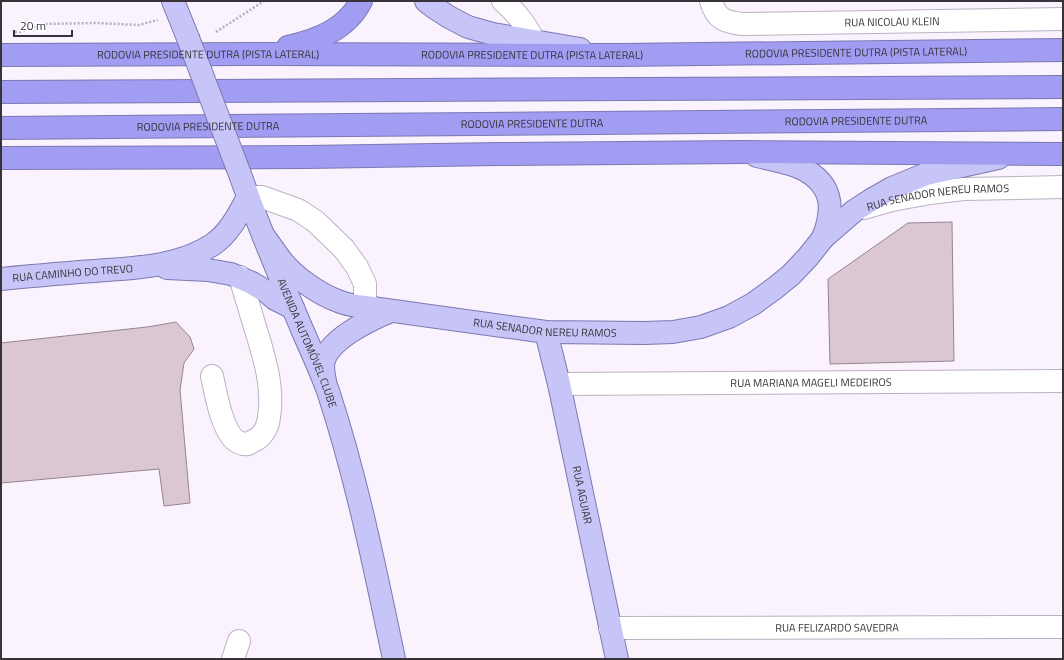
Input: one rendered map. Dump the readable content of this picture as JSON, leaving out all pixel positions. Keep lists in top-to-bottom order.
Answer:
{
  "streets": {
    "highway": ["RODOVIA PRESIDENTE DUTRA (PISTA LATERAL)", "RODOVIA PRESIDENTE DUTRA"],
    "main road": [
      "RUA SENADOR NEREU RAMOS",
      "RUA CAMINHO DO TREVO",
      "AVENIDA AUTOMÓVEL CLUBE",
      "RUA AGUIAR"
    ],
    "street": ["RUA NICOLAU KLEIN", "RUA MARIANA MAGELI MEDEIROS", "RUA FELIZARDO SAVEDRA"]
  },
  "crossings": [
    ["RUA SENADOR NEREU RAMOS", "AVENIDA AUTOMÓVEL CLUBE"],
    ["RUA SENADOR NEREU RAMOS", "RUA AGUIAR"],
    ["RUA CAMINHO DO TREVO", "AVENIDA AUTOMÓVEL CLUBE"],
    ["RUA MARIANA MAGELI MEDEIROS", "RUA AGUIAR"],
    ["RUA AGUIAR", "RUA FELIZARDO SAVEDRA"]
  ],
  "scale_bar": "20 m"
}
